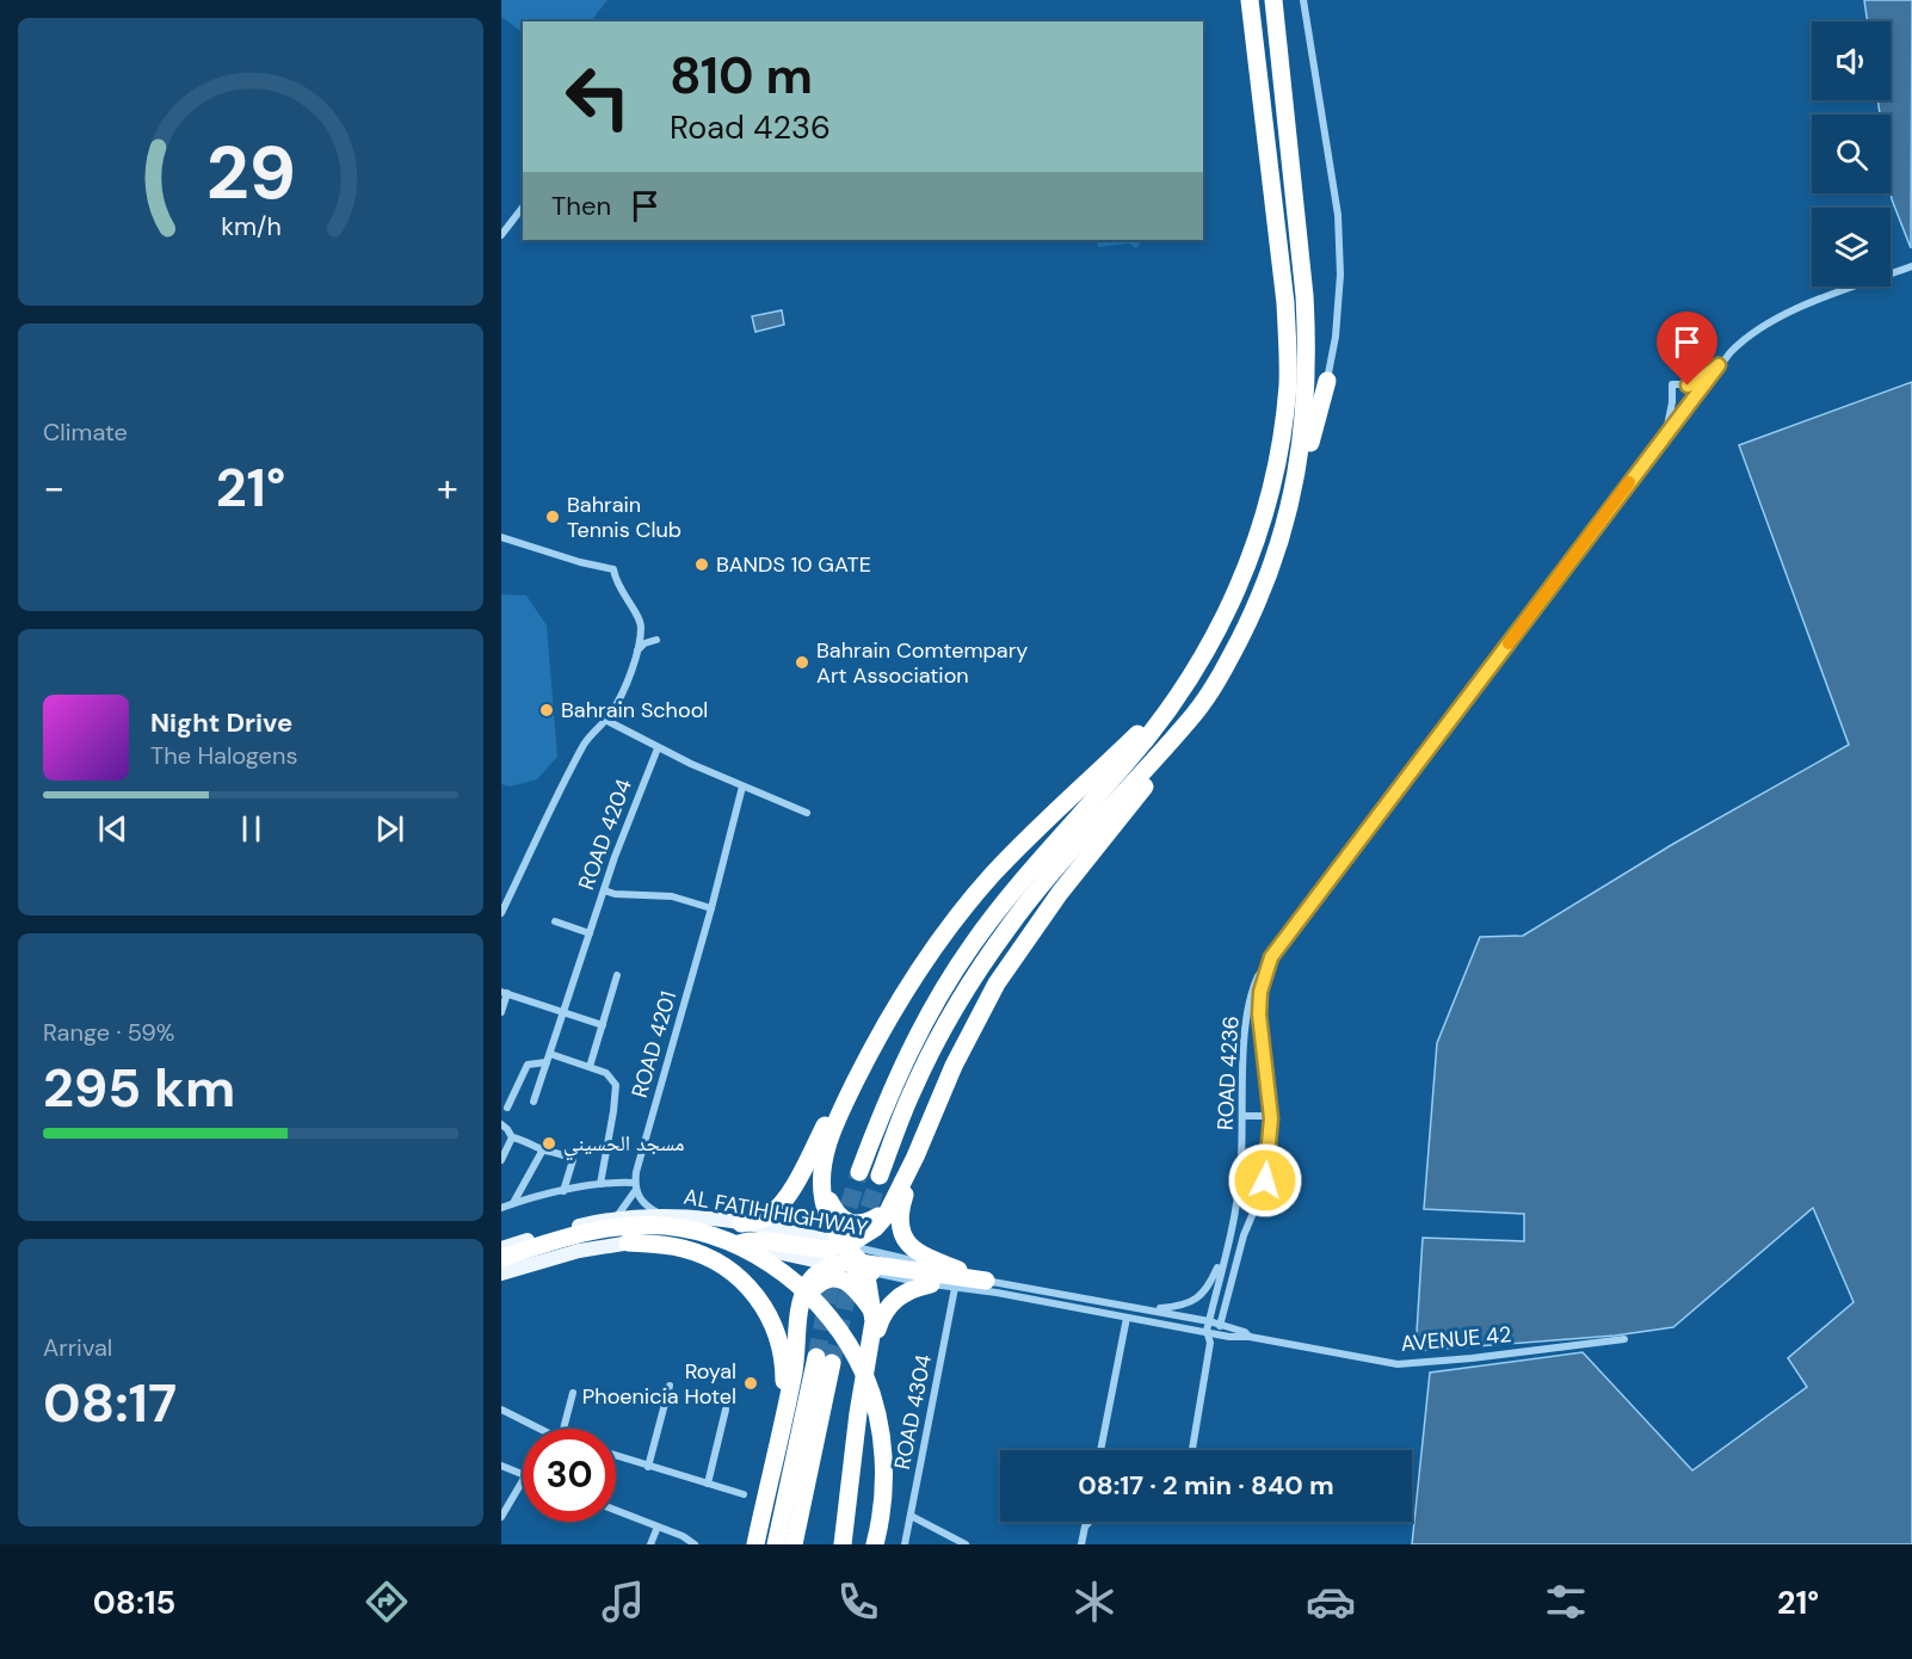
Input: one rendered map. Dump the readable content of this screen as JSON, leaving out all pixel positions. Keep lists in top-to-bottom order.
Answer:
{
  "streets": {
    "main road": ["AL FATIH HIGHWAY"],
    "street": [
      "ROAD 4204",
      "ROAD 4201",
      "ROAD 4236",
      "AVENUE 42",
      "ROAD 4304"
    ]
  },
  "crossings": [
    ["ROAD 4201", "AL FATIH HIGHWAY"],
    ["ROAD 4236", "AVENUE 42"],
    ["AL FATIH HIGHWAY", "AVENUE 42"],
    ["AVENUE 42", "ROAD 4304"]
  ],
  "places": [
    "Bahrain Tennis Club",
    "BANDS 10 GATE",
    "Bahrain Comtempary Art Association",
    "Bahrain School",
    "مسجد الحسيني",
    "Royal Phoenicia Hotel"
  ],
  "page": {
    "turn": ["810 m", "Road 4236"],
    "then": "Then",
    "tile": [
      "Climate",
      ["Range · 59%", "295 km"],
      ["Arrival", "08:17"]
    ],
    "heat": ["−", "21°", "+"],
    "song": ["Night Drive", "The Halogens"],
    "limit": "30",
    "trip": "08:17 · 2 min · 840 m",
    "tabs": ["08:15", "21°"],
    "gauge": ["29", "km/h"]
  }
}
